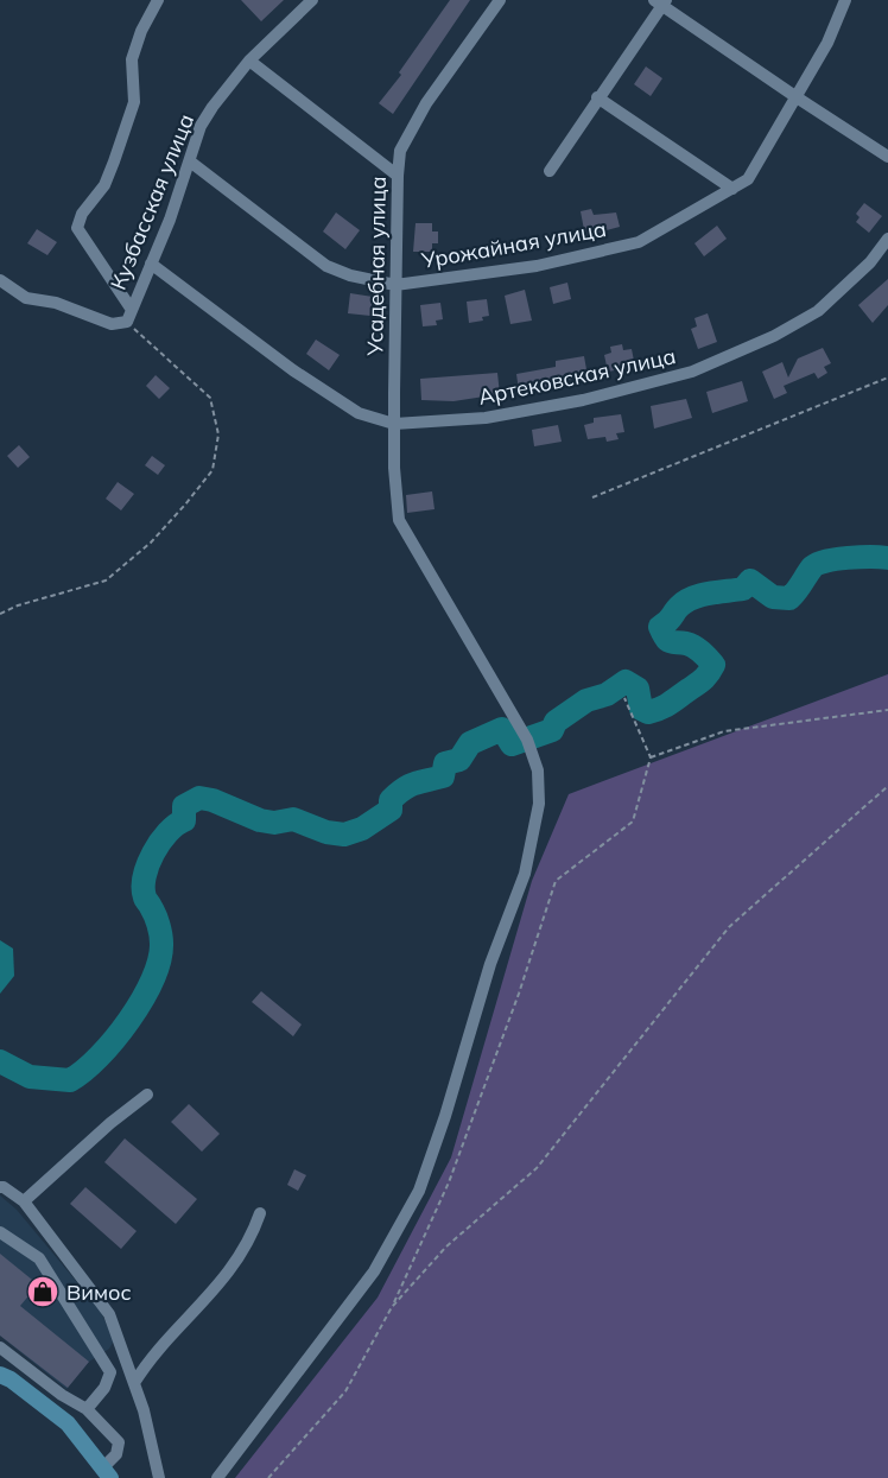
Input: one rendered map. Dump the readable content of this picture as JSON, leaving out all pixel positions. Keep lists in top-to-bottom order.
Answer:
{
  "streets": {
    "lane": [
      "Кузбасская улица",
      "Урожайная улица",
      "Усадебная улица",
      "Артековская улица"
    ]
  },
  "crossings": [
    ["Кузбасская улица", "Урожайная улица"],
    ["Кузбасская улица", "Артековская улица"],
    ["Урожайная улица", "Усадебная улица"],
    ["Усадебная улица", "Артековская улица"]
  ],
  "places": {
    "shop": ["Вимос"]
  }
}
